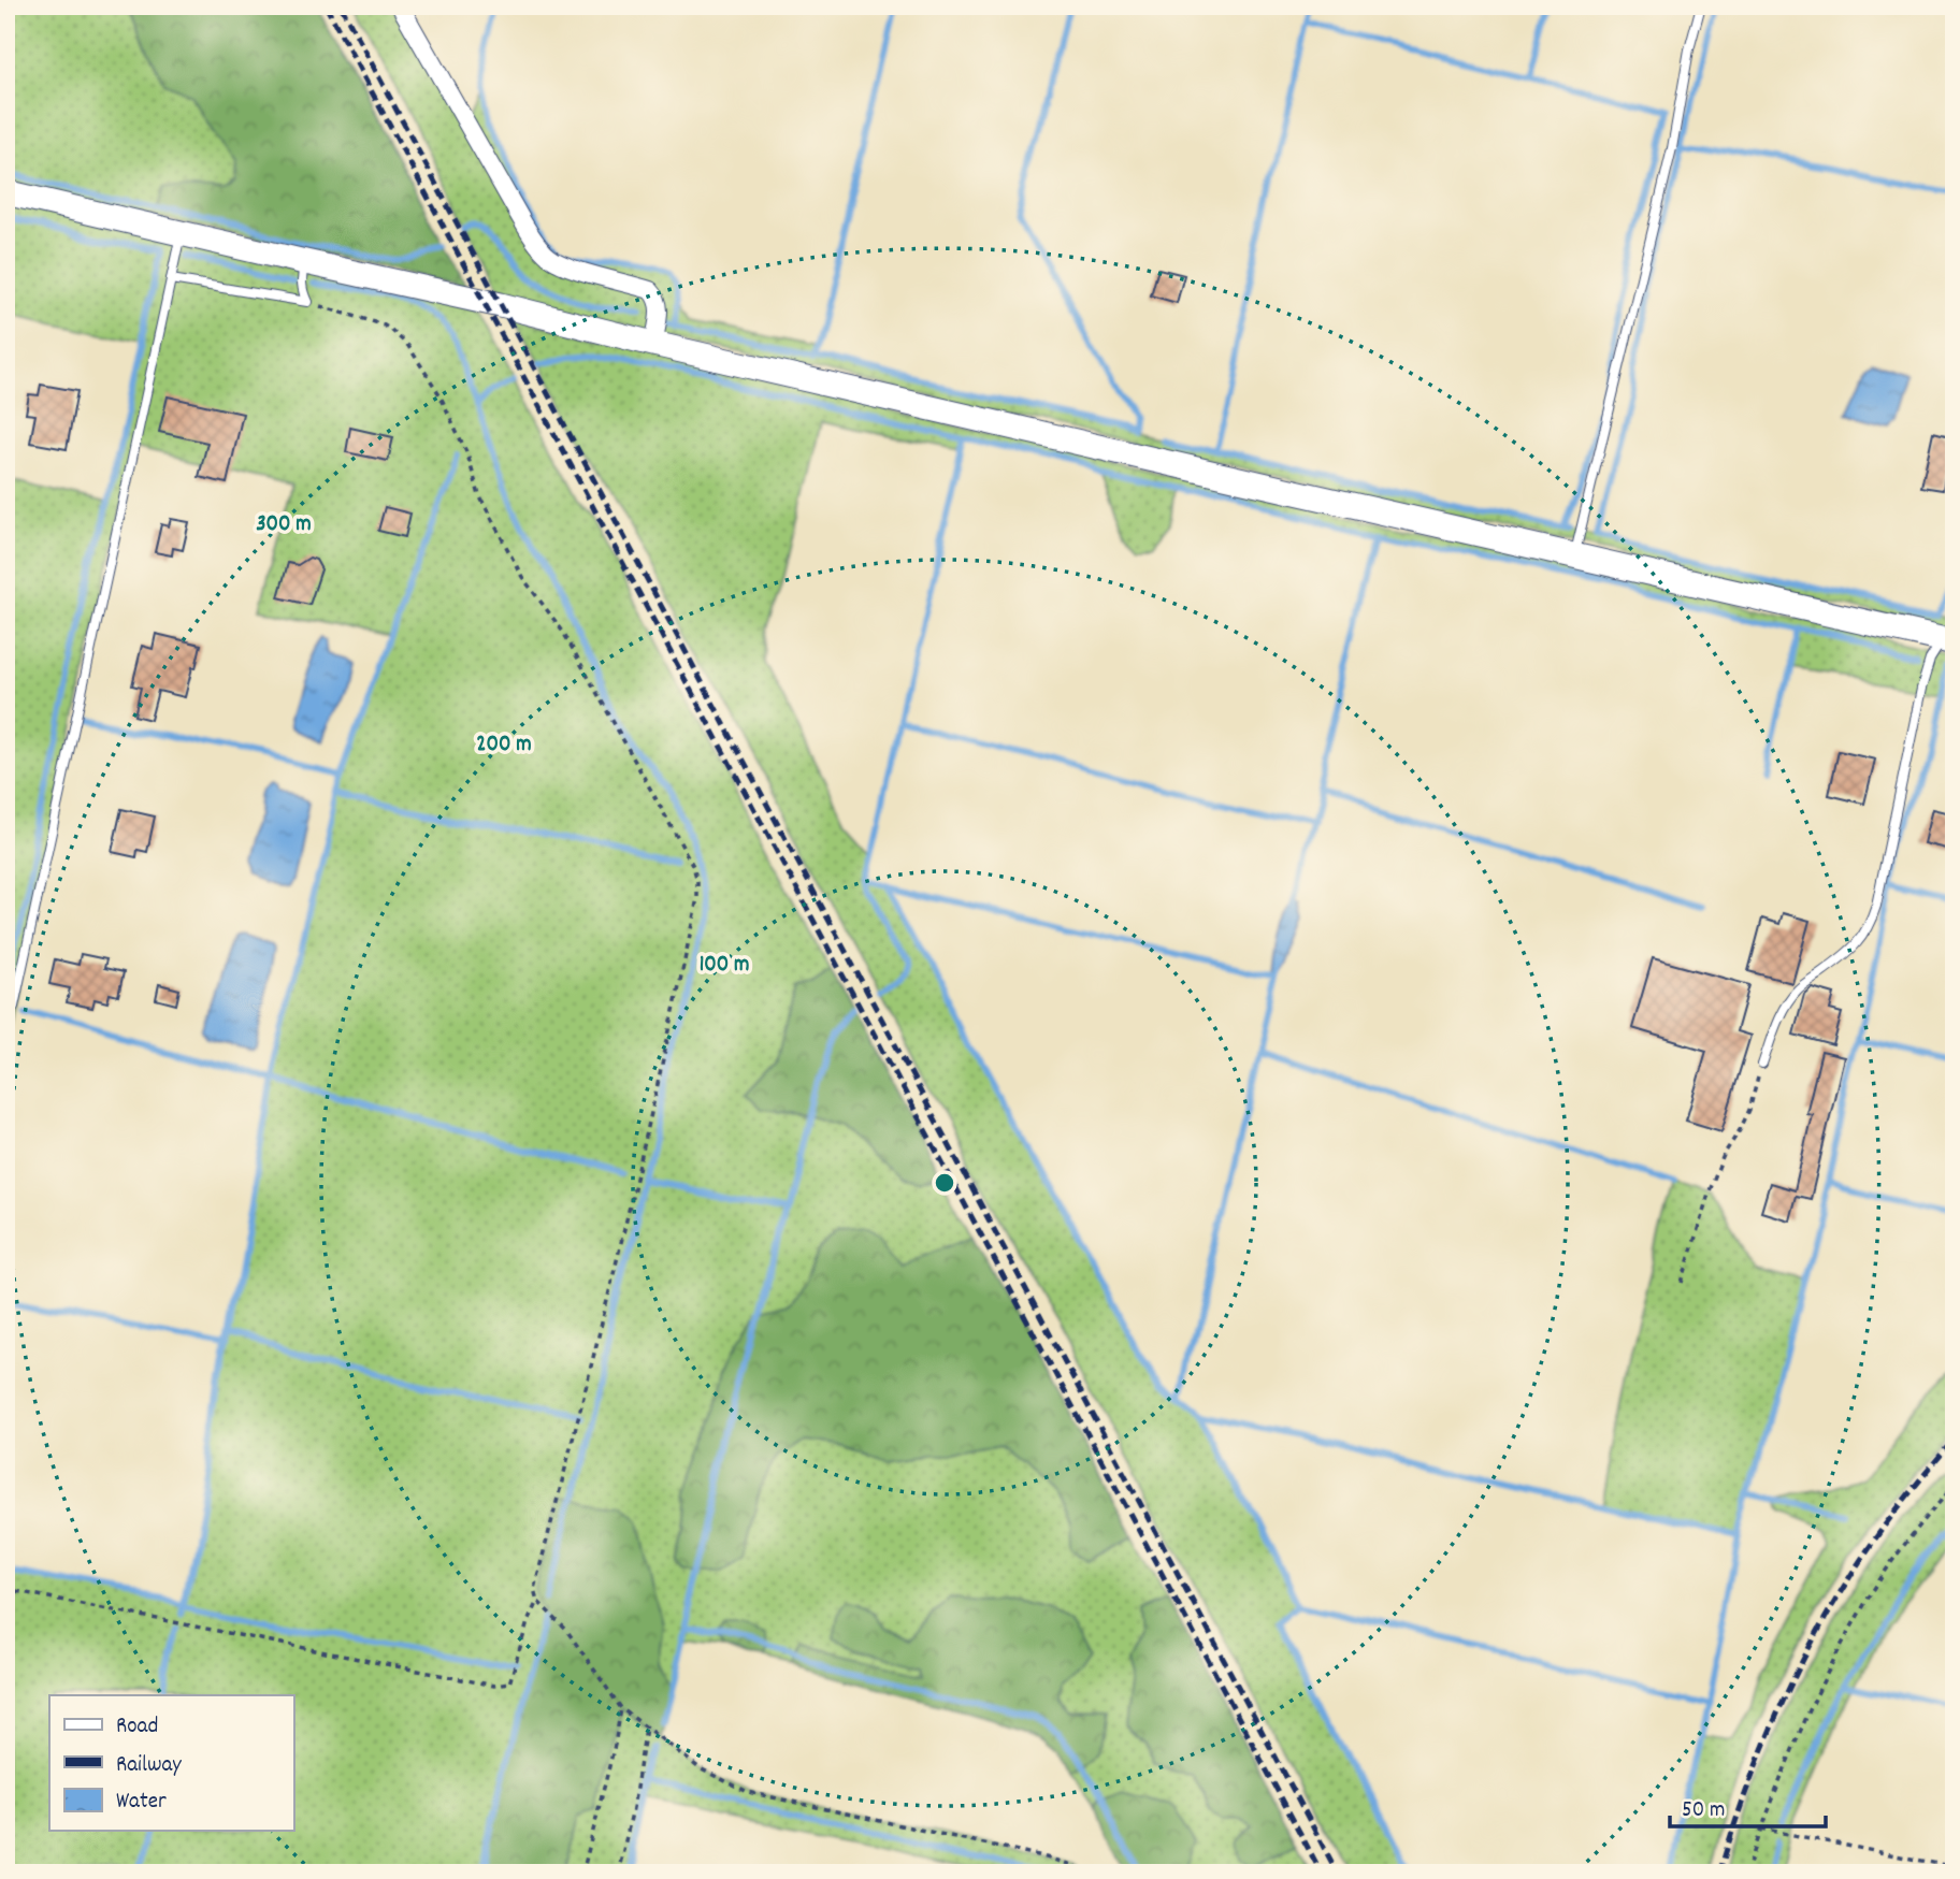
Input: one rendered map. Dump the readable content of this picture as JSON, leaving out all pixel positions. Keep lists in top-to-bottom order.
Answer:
{
  "legend": ["Road", "Railway", "Water"],
  "scale_bar": "50 m",
  "rings": ["300 m", "200 m", "100 m"]
}
